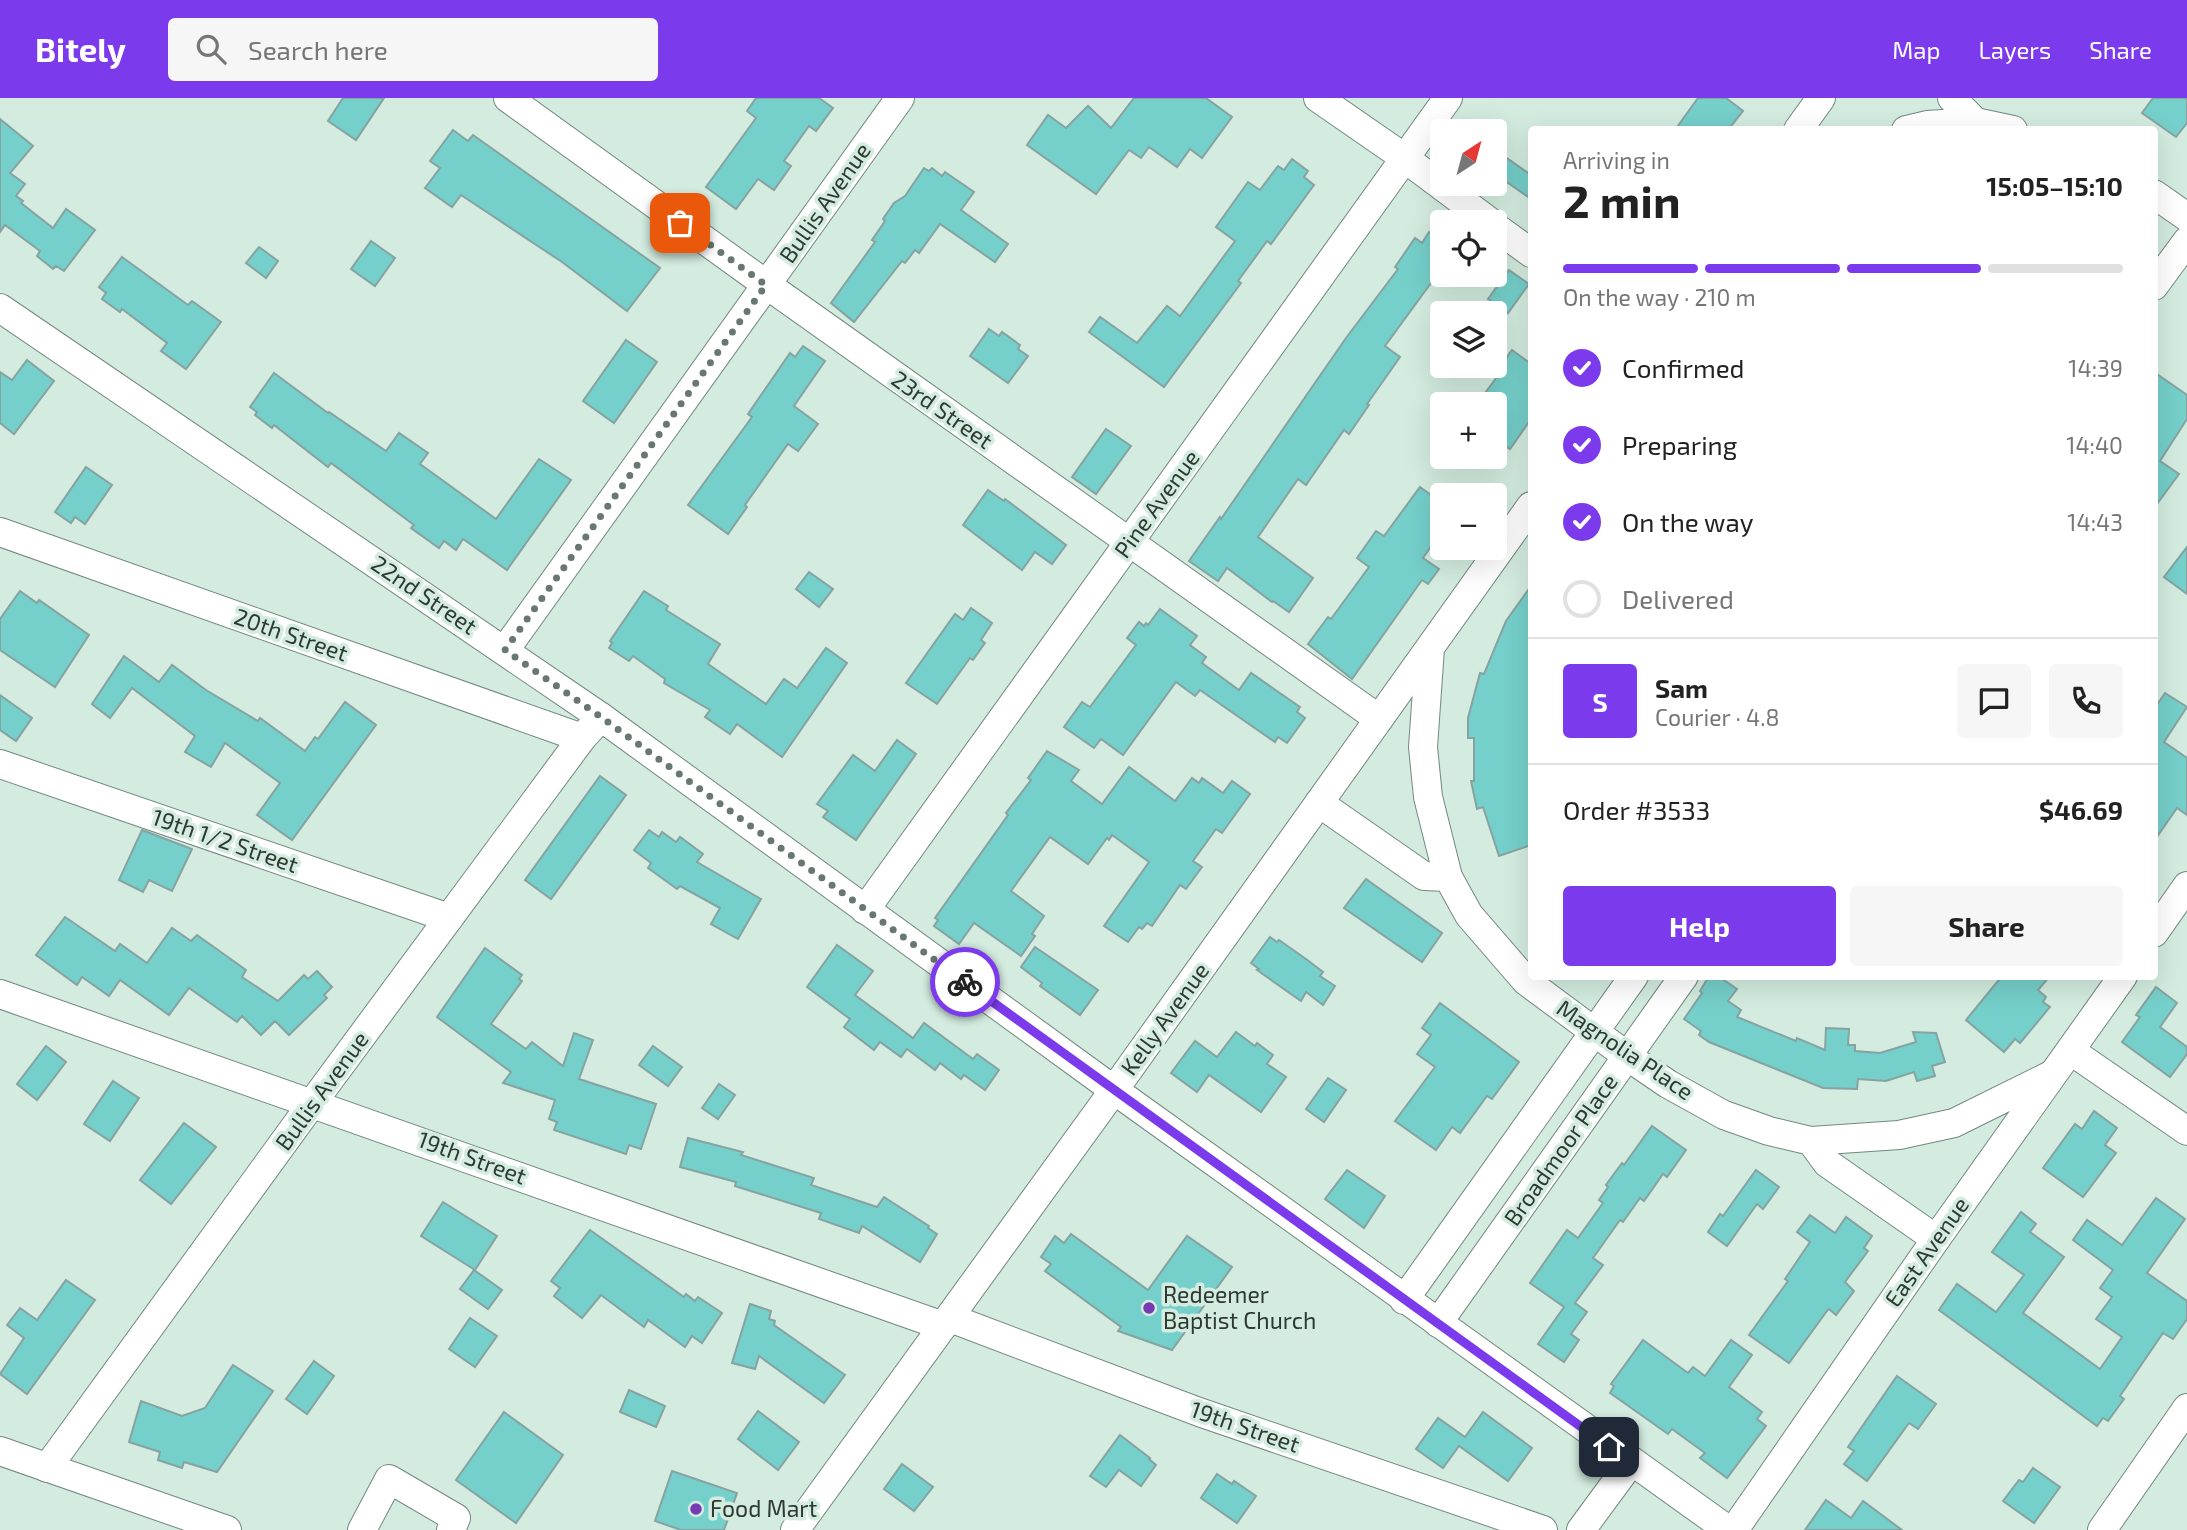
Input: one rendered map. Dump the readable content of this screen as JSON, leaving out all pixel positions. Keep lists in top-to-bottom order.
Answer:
{
  "streets": {
    "street": [
      "Bullis Avenue",
      "23rd Street",
      "Pine Avenue",
      "22nd Street",
      "20th Street",
      "19th 1/2 Street",
      "Kelly Avenue",
      "Magnolia Place",
      "Broadmoor Place",
      "19th Street",
      "East Avenue"
    ]
  },
  "crossings": [
    ["Bullis Avenue", "23rd Street"],
    ["Bullis Avenue", "22nd Street"],
    ["Bullis Avenue", "20th Street"],
    ["Bullis Avenue", "19th 1/2 Street"],
    ["Bullis Avenue", "19th Street"],
    ["23rd Street", "Pine Avenue"],
    ["23rd Street", "Kelly Avenue"],
    ["Pine Avenue", "22nd Street"],
    ["22nd Street", "Kelly Avenue"],
    ["22nd Street", "Broadmoor Place"],
    ["Kelly Avenue", "Magnolia Place"],
    ["Kelly Avenue", "19th Street"],
    ["Magnolia Place", "Broadmoor Place"],
    ["Magnolia Place", "East Avenue"]
  ],
  "places": ["Redeemer Baptist Church", "Food Mart"],
  "north": "top right",
  "page": {
    "header": "Bitely",
    "search": "Search here",
    "nav": ["Map", "Layers", "Share"],
    "map_buttons": ["+", "−"],
    "heading": ["2 min", "Arriving in", "15:05–15:10"],
    "panel": [
      "Sam",
      "Courier · 4.8",
      "Order #3533",
      "$46.69"
    ],
    "bar": "On the way · 210 m",
    "list": [
      ["Confirmed", "14:39"],
      ["Preparing", "14:40"],
      ["On the way", "14:43"],
      "Delivered"
    ],
    "round": "S",
    "buttons": ["Help", "Share"]
  }
}
